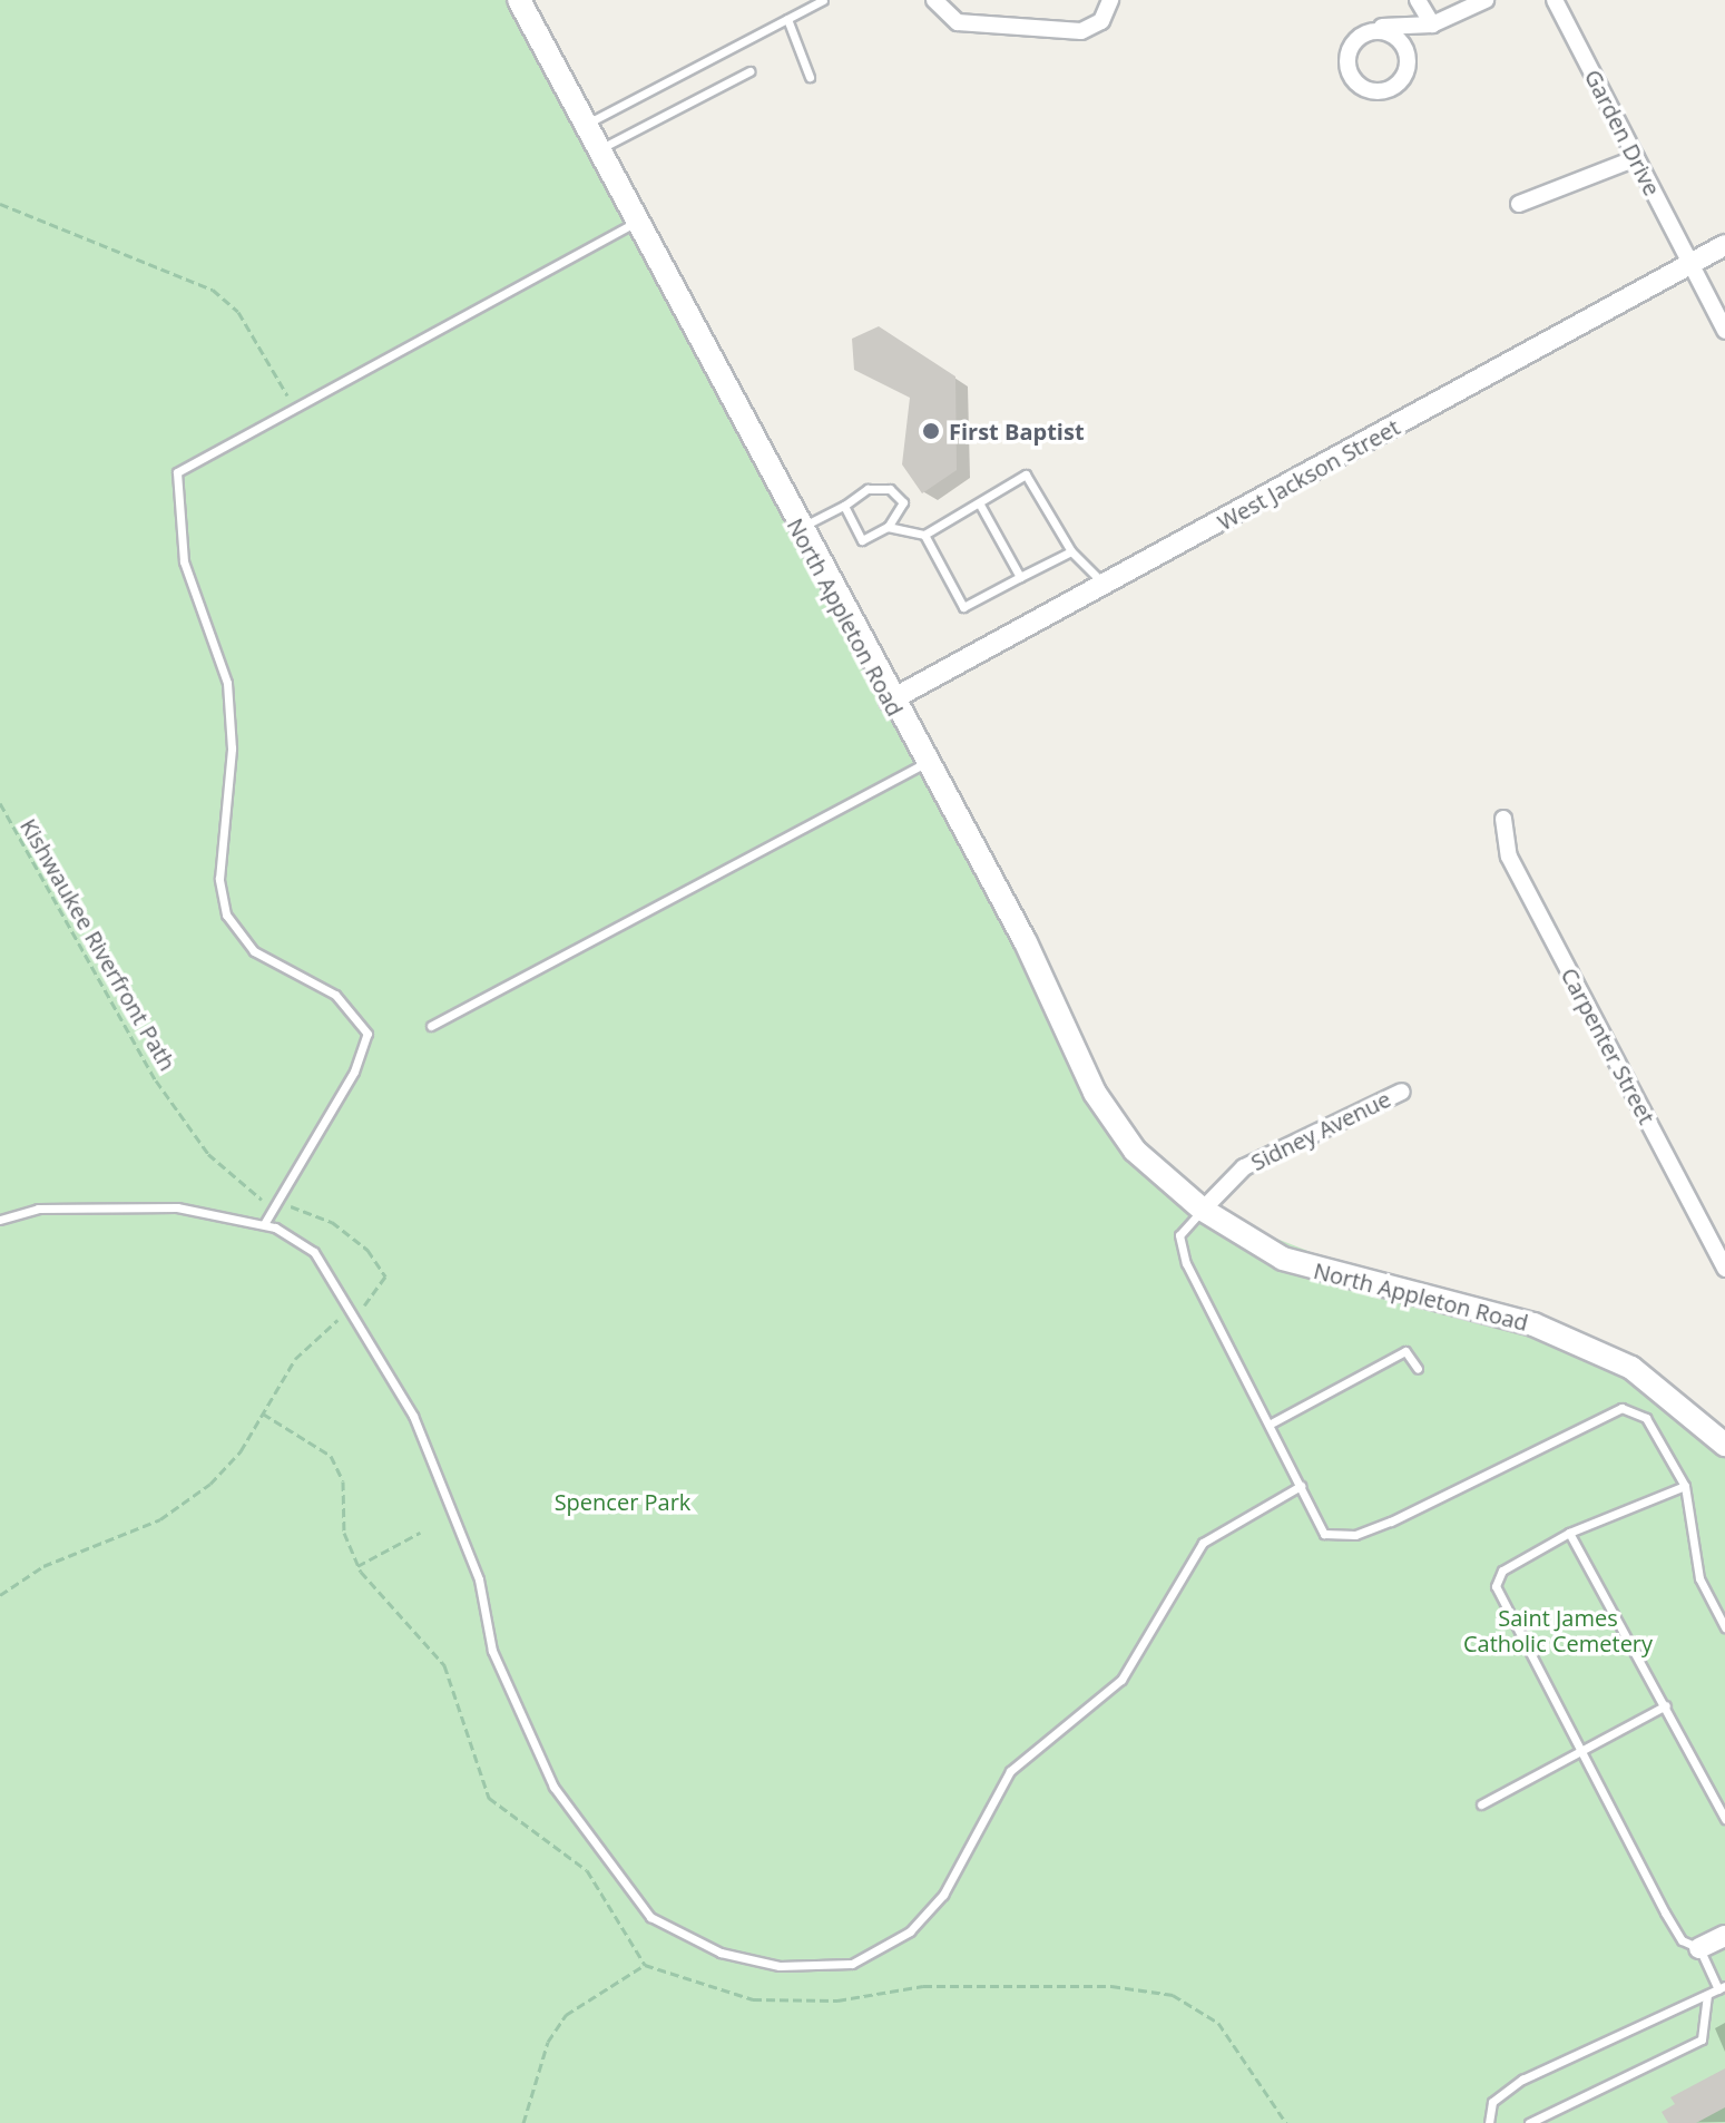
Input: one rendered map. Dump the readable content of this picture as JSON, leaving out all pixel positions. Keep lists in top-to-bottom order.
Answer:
{
  "streets": {
    "main road": ["North Appleton Road"],
    "street": [
      "Garden Drive",
      "West Jackson Street",
      "Carpenter Street",
      "Sidney Avenue"
    ],
    "path": ["Kishwaukee Riverfront Path"]
  },
  "crossings": [
    ["Garden Drive", "West Jackson Street"],
    ["West Jackson Street", "North Appleton Road"],
    ["North Appleton Road", "Sidney Avenue"]
  ],
  "parks": ["Spencer Park", "Saint James Catholic Cemetery"],
  "places": ["First Baptist"]
}
